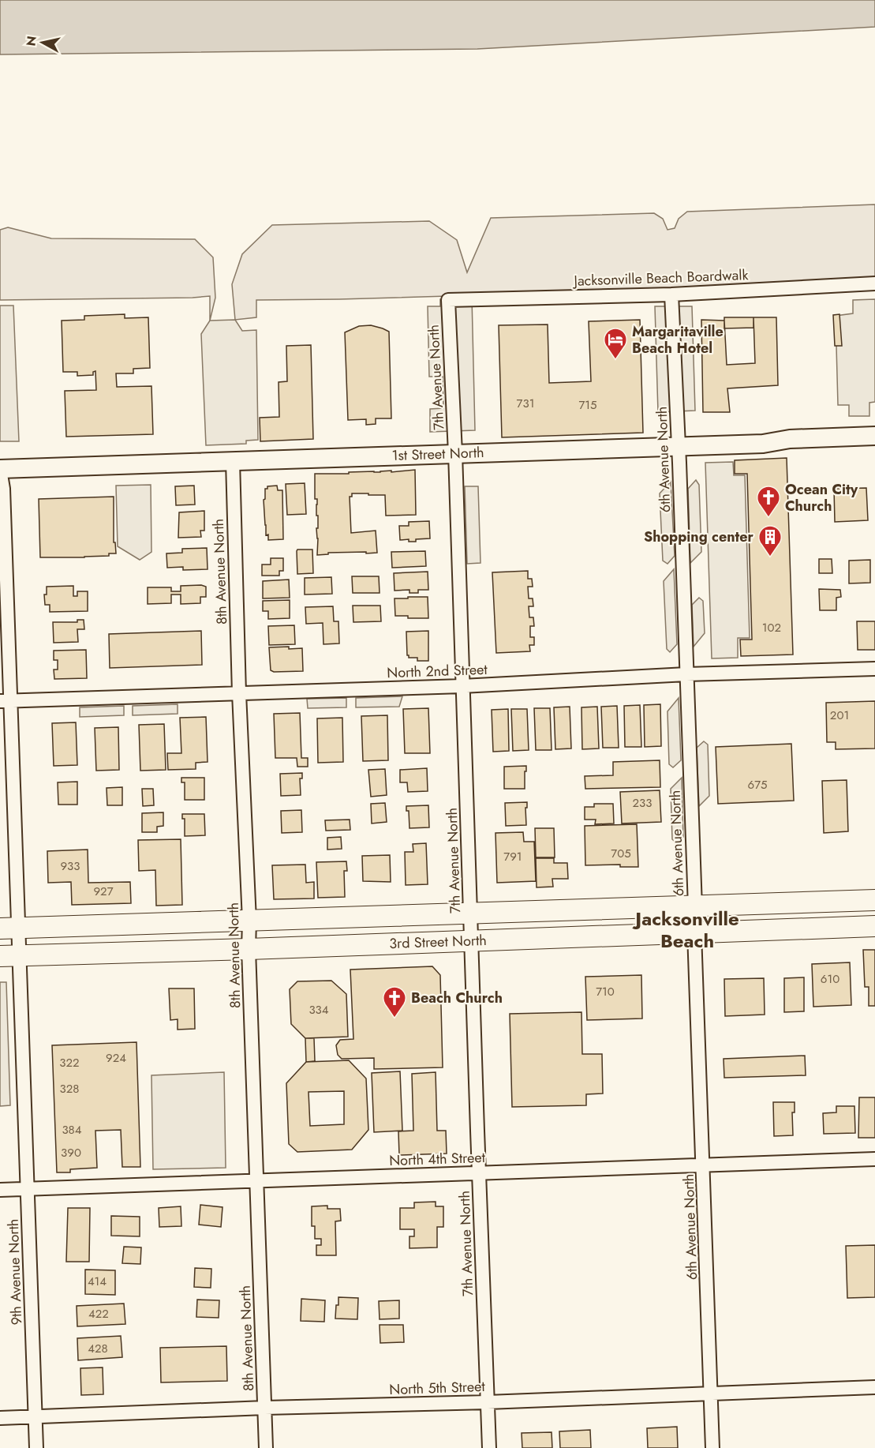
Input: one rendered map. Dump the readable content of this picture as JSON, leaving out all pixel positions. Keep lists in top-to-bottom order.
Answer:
{
  "streets": {
    "main road": ["3rd Street North"],
    "street": [
      "Jacksonville Beach Boardwalk",
      "7th Avenue North",
      "1st Street North",
      "6th Avenue North",
      "8th Avenue North",
      "North 2nd Street",
      "North 4th Street",
      "9th Avenue North",
      "North 5th Street"
    ]
  },
  "crossings": [
    ["Jacksonville Beach Boardwalk", "7th Avenue North"],
    ["Jacksonville Beach Boardwalk", "6th Avenue North"],
    ["7th Avenue North", "1st Street North"],
    ["7th Avenue North", "North 2nd Street"],
    ["7th Avenue North", "3rd Street North"],
    ["7th Avenue North", "North 4th Street"],
    ["7th Avenue North", "North 5th Street"],
    ["1st Street North", "6th Avenue North"],
    ["1st Street North", "8th Avenue North"],
    ["1st Street North", "9th Avenue North"],
    ["6th Avenue North", "North 2nd Street"],
    ["6th Avenue North", "3rd Street North"],
    ["6th Avenue North", "North 4th Street"],
    ["6th Avenue North", "North 5th Street"],
    ["8th Avenue North", "North 2nd Street"],
    ["8th Avenue North", "3rd Street North"],
    ["8th Avenue North", "North 4th Street"],
    ["8th Avenue North", "North 5th Street"],
    ["North 2nd Street", "9th Avenue North"],
    ["3rd Street North", "9th Avenue North"],
    ["North 4th Street", "9th Avenue North"],
    ["9th Avenue North", "North 5th Street"]
  ],
  "districts": ["Jacksonville Beach"],
  "places": {
    "hotel": ["Margaritaville Beach Hotel"],
    "church": ["Ocean City Church", "Beach Church"],
    "building": ["Shopping center"]
  },
  "house_numbers": [
    "731",
    "715",
    "102",
    "201",
    "675",
    "233",
    "705",
    "791",
    "933",
    "927",
    "610",
    "710",
    "334",
    "924",
    "322",
    "328",
    "384",
    "390",
    "414",
    "422",
    "428"
  ],
  "north": "left"
}
